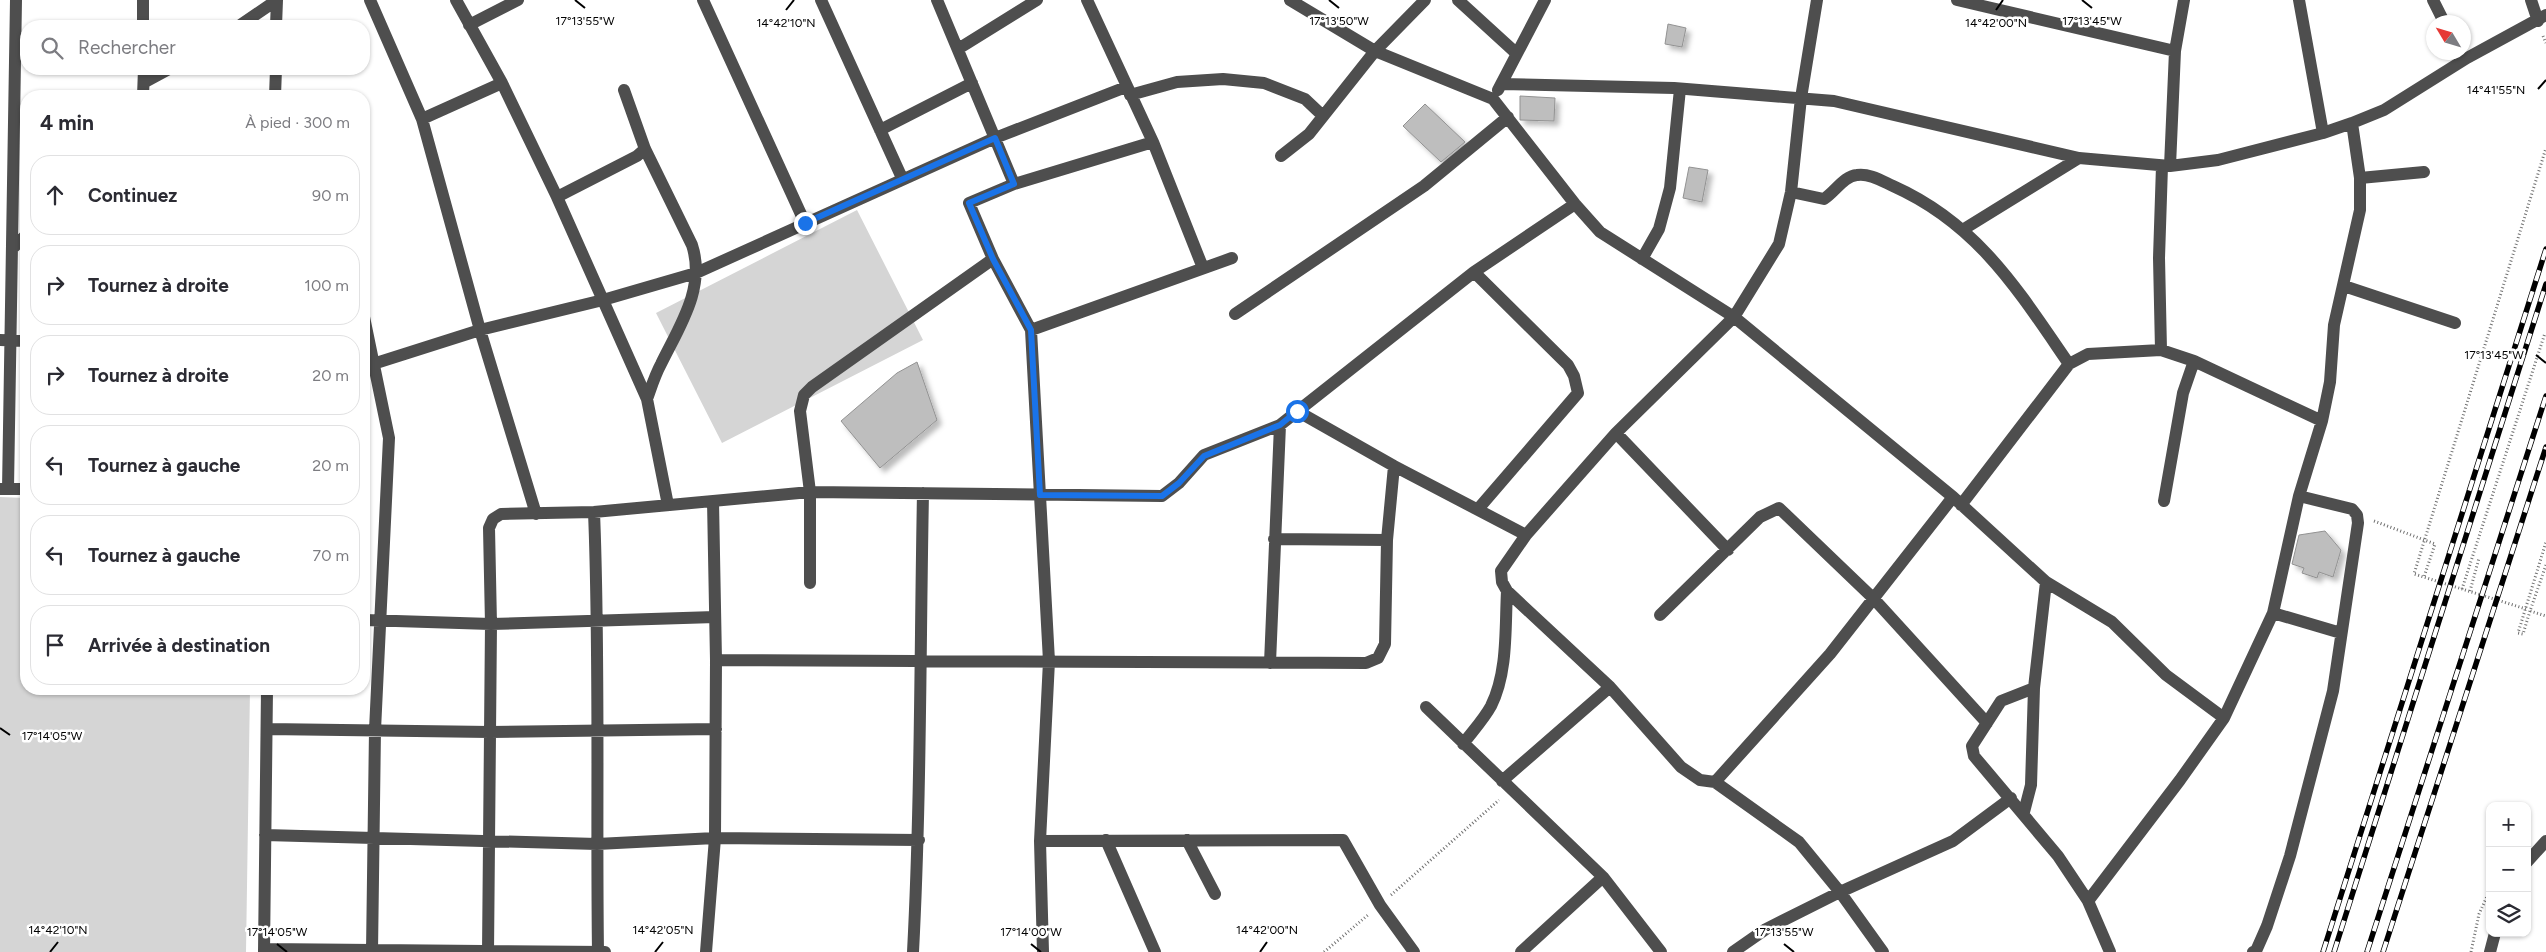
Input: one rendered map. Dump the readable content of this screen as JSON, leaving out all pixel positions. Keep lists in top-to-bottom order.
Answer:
{
  "north": "top left",
  "page": {
    "search": "Rechercher",
    "heading": ["4 min", "À pied · 300 m"],
    "list": [
      ["Continuez", "90 m"],
      ["Tournez à droite", "100 m"],
      ["Tournez à droite", "20 m"],
      ["Tournez à gauche", "20 m"],
      ["Tournez à gauche", "70 m"],
      "Arrivée à destination"
    ],
    "map_buttons": ["+", "−"]
  },
  "coordinates": [
    "17°13'55\"W",
    "17°13'50\"W",
    "17°13'45\"W",
    "14°42'10\"N",
    "14°42'00\"N",
    "14°41'55\"N",
    "17°14'05\"W",
    "14°42'05\"N",
    "17°14'00\"W"
  ]
}
